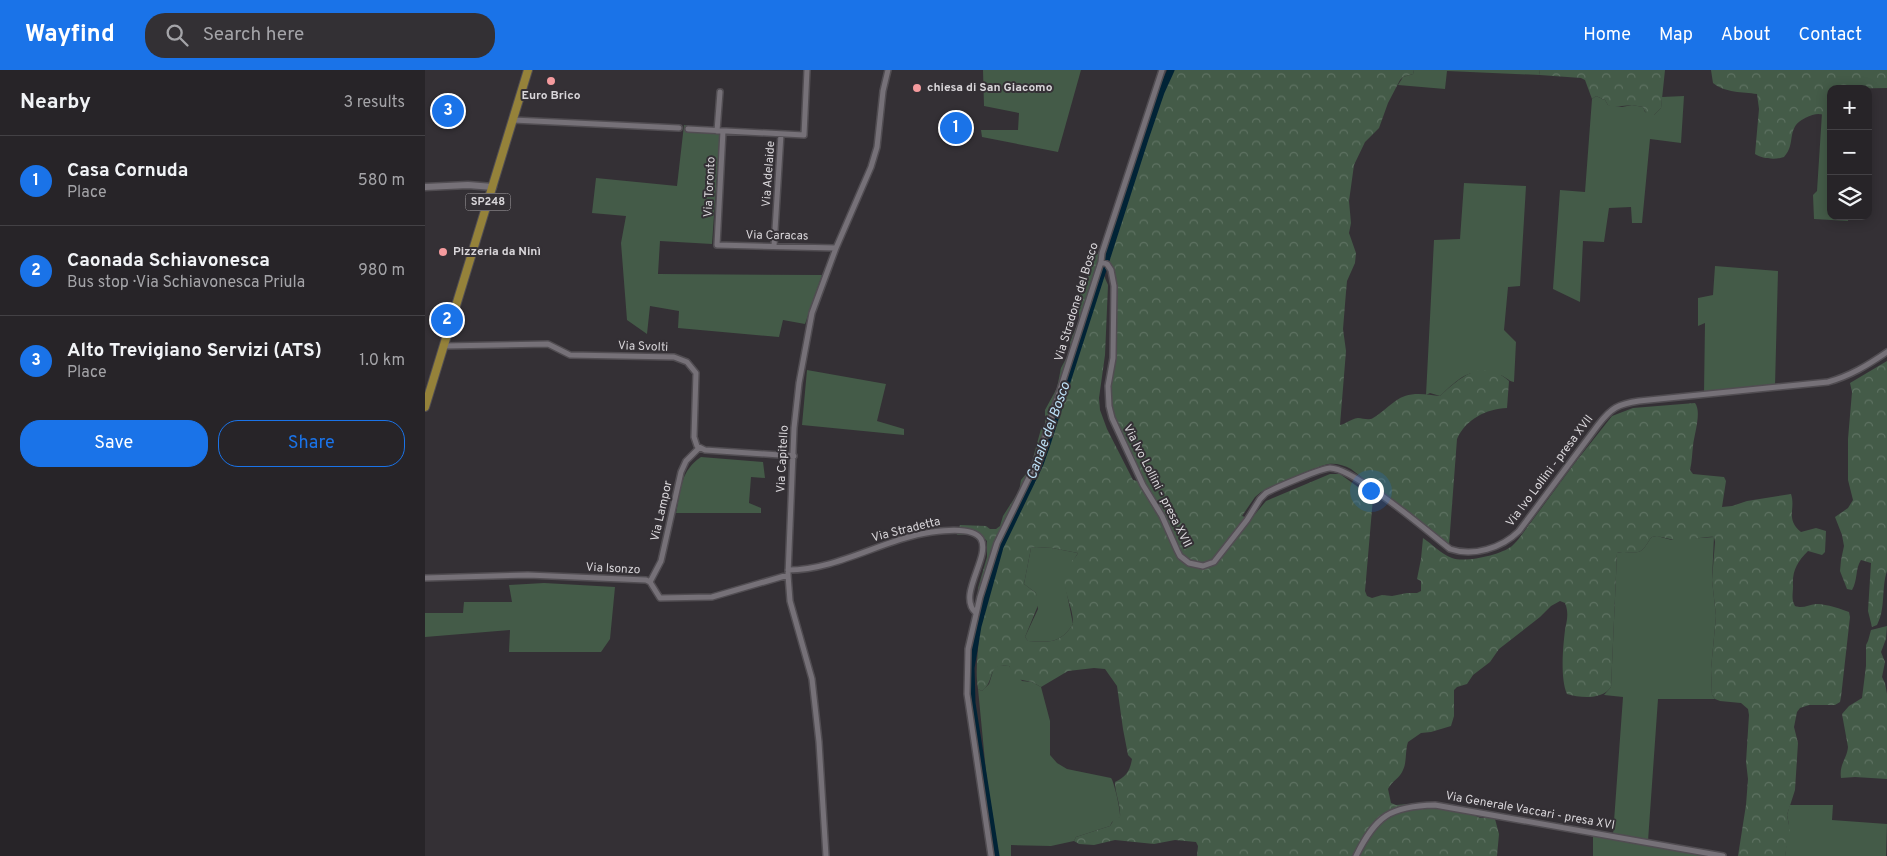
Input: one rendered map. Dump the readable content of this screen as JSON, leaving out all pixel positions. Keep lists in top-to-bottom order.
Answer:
{
  "streets": {
    "main road": ["SP248"],
    "street": [
      "Via Adelaide",
      "Via Toronto",
      "Via Caracas",
      "Via Stradone del Bosco",
      "Via Svolti",
      "Via Capitello",
      "Via Ivo Lollini - presa XVII",
      "Via Lampor",
      "Via Stradetta",
      "Via Isonzo",
      "Via Generale Vaccari - presa XVI"
    ]
  },
  "crossings": [
    ["Via Adelaide", "Via Caracas"],
    ["Via Toronto", "Via Caracas"],
    ["SP248", "Via Svolti"],
    ["Via Caracas", "Via Capitello"],
    ["Via Stradone del Bosco", "Via Ivo Lollini - presa XVII"],
    ["Via Stradone del Bosco", "Via Stradetta"],
    ["Via Svolti", "Via Lampor"],
    ["Via Capitello", "Via Stradetta"],
    ["Via Capitello", "Via Isonzo"],
    ["Via Lampor", "Via Isonzo"],
    ["Via Stradetta", "Via Isonzo"]
  ],
  "water": ["Canale del Bosco"],
  "places": ["Euro Brico", "chiesa di San Giacomo", "Pizzeria da Ninì"],
  "page": {
    "header": "Wayfind",
    "search": "Search here",
    "nav": [
      "Home",
      "Map",
      "About",
      "Contact"
    ],
    "heading": ["Nearby", "3 results"],
    "map_buttons": ["+", "−"],
    "pins": ["3", "1", "2"],
    "list": [
      {
        "mark": "1",
        "name": "Casa Cornuda",
        "note": "Place",
        "value": "580 m"
      },
      {
        "mark": "2",
        "name": "Caonada Schiavonesca",
        "note": "Bus stop · Via Schiavonesca Priula",
        "value": "980 m"
      },
      {
        "mark": "3",
        "name": "Alto Trevigiano Servizi (ATS)",
        "note": "Place",
        "value": "1.0 km"
      }
    ],
    "buttons": ["Save", "Share"]
  }
}
